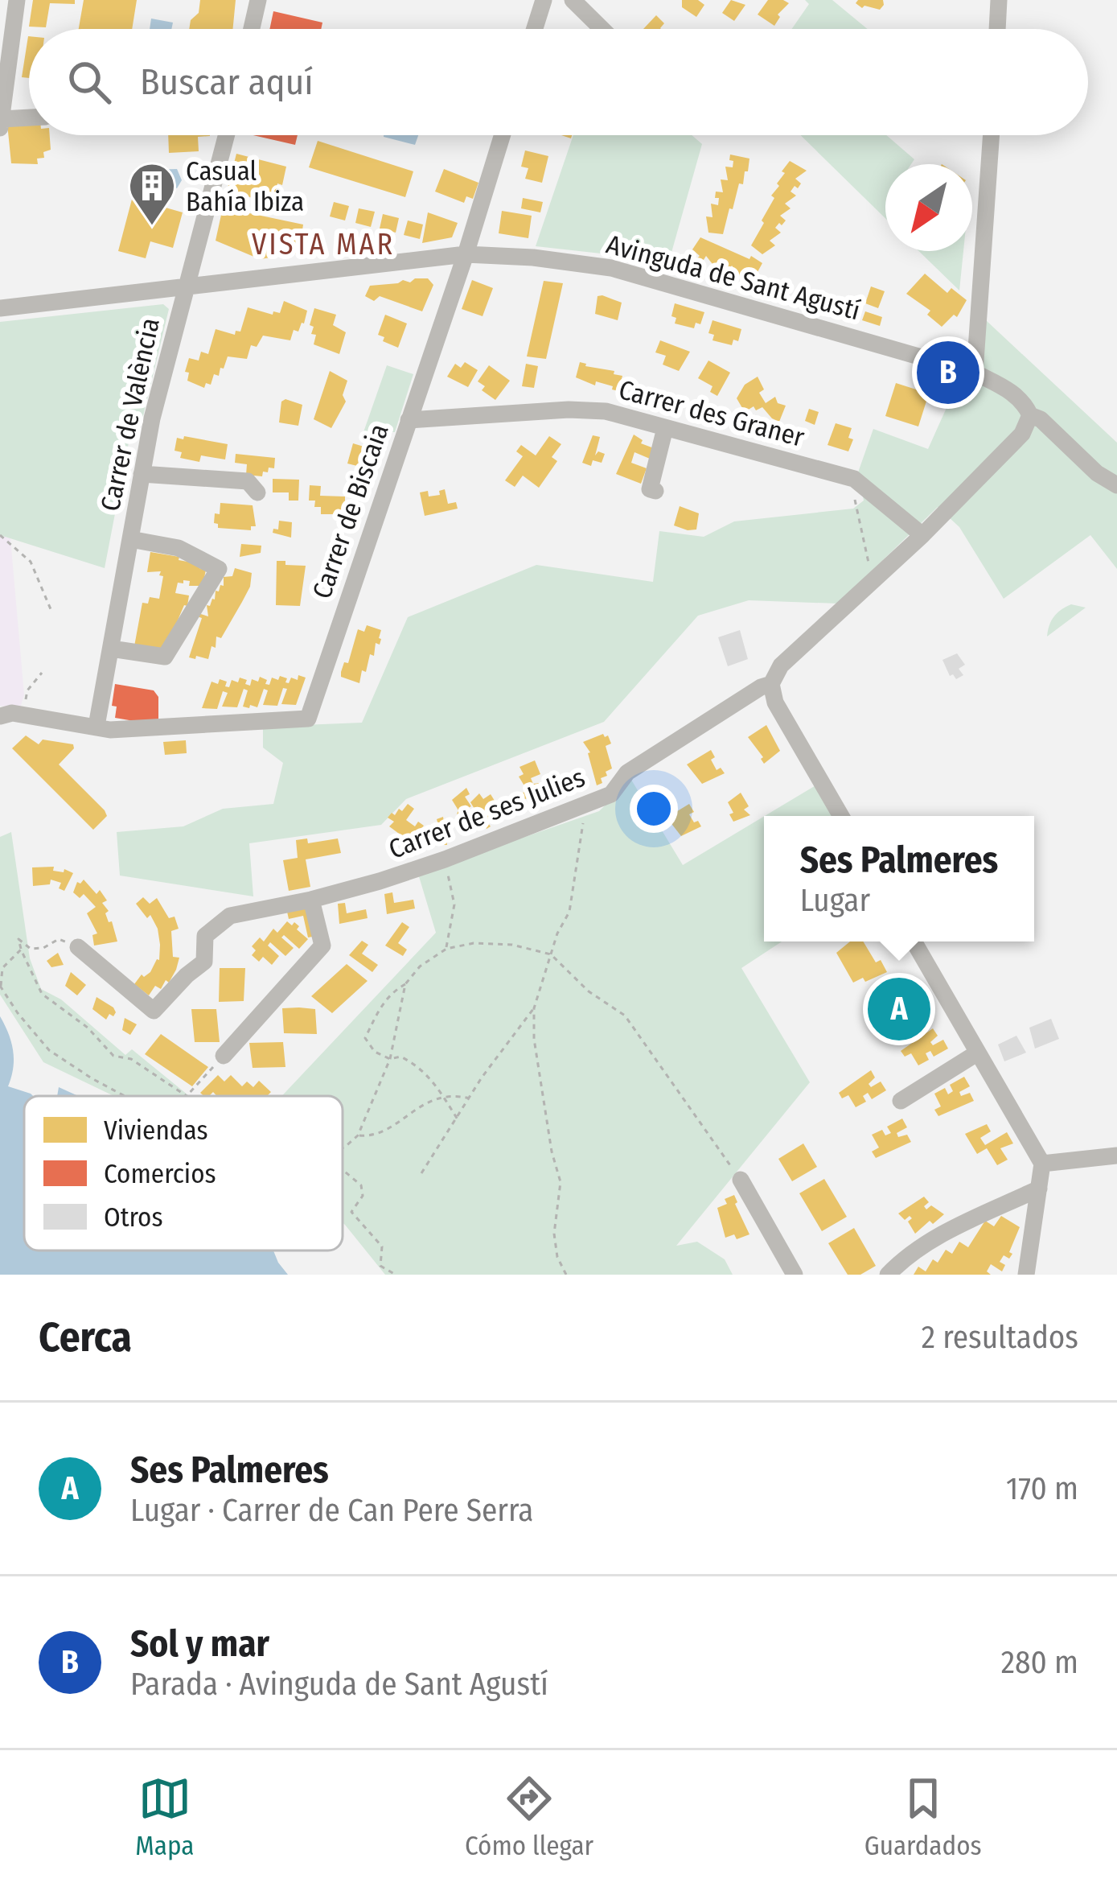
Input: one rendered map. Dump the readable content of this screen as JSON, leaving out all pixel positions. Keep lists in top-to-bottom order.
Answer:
{
  "streets": {
    "street": [
      "Avinguda de Sant Agustí",
      "Carrer des Graner",
      "Carrer de València",
      "Carrer de Biscaia",
      "Carrer de ses Julies"
    ]
  },
  "crossings": [
    ["Avinguda de Sant Agustí", "Carrer de València"],
    ["Avinguda de Sant Agustí", "Carrer de Biscaia"],
    ["Avinguda de Sant Agustí", "Carrer de ses Julies"],
    ["Carrer des Graner", "Carrer de Biscaia"],
    ["Carrer des Graner", "Carrer de ses Julies"],
    ["Carrer de València", "Carrer de Biscaia"]
  ],
  "districts": ["VISTA MAR"],
  "places": {
    "building": ["Casual Bahía Ibiza"]
  },
  "legend": ["Viviendas", "Comercios", "Otros"],
  "north": "bottom left",
  "page": {
    "search": "Buscar aquí",
    "pins": ["B", "A"],
    "popup": ["Ses Palmeres", "Lugar"],
    "heading": ["Cerca", "2 resultados"],
    "list": [
      {
        "mark": "A",
        "name": "Ses Palmeres",
        "note": "Lugar · Carrer de Can Pere Serra",
        "value": "170 m"
      },
      {
        "mark": "B",
        "name": "Sol y mar",
        "note": "Parada · Avinguda de Sant Agustí",
        "value": "280 m"
      }
    ],
    "nav": ["Mapa", "Cómo llegar", "Guardados"]
  }
}
